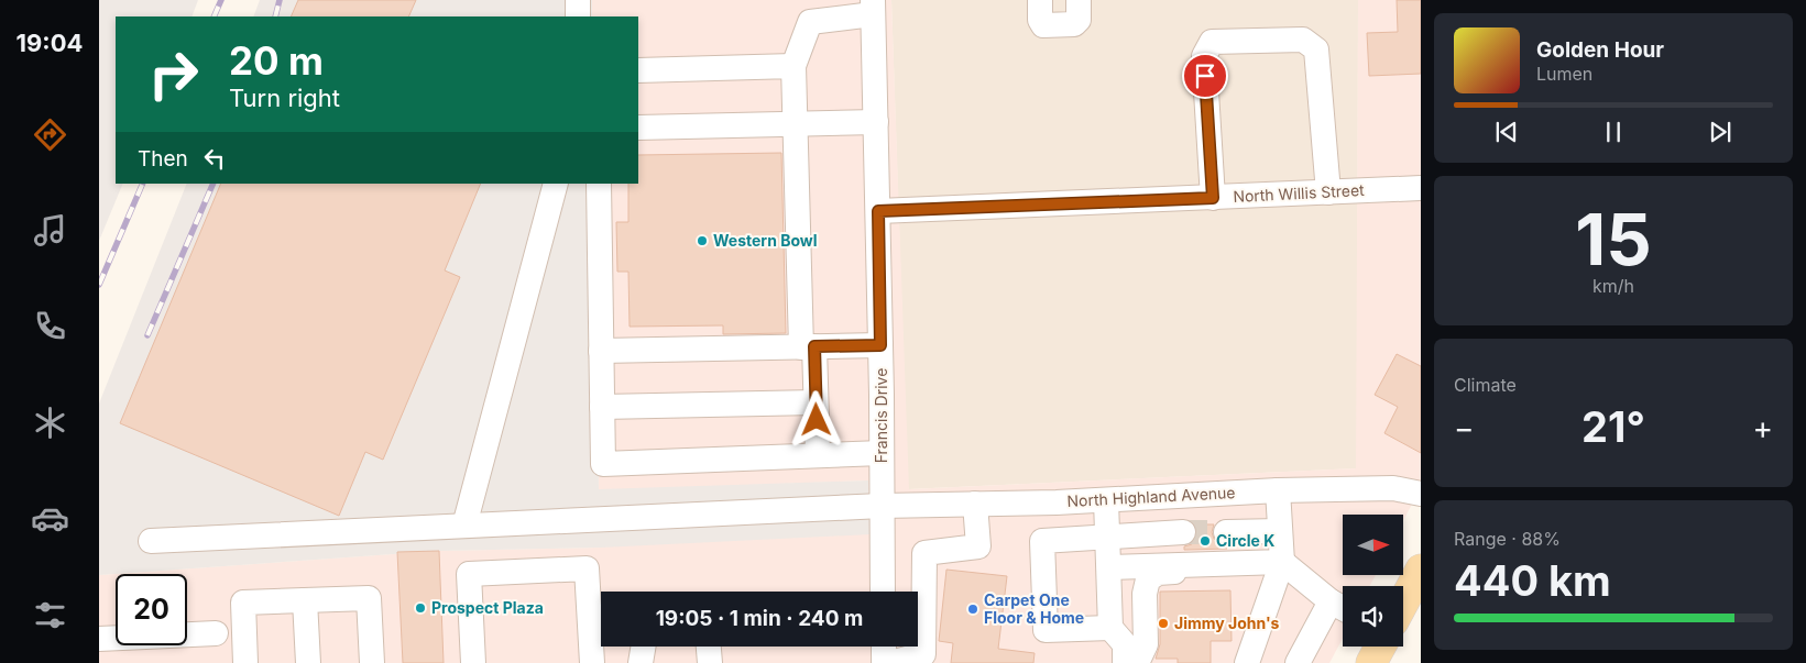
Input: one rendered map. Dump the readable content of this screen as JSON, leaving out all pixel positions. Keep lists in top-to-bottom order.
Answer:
{
  "streets": {
    "street": ["North Willis Street", "Francis Drive", "North Highland Avenue"]
  },
  "crossings": [
    ["North Willis Street", "Francis Drive"],
    ["Francis Drive", "North Highland Avenue"]
  ],
  "places": [
    "Western Bowl",
    "Circle K",
    "Prospect Plaza",
    "Carpet One Floor & Home",
    "Jimmy John's"
  ],
  "north": "right",
  "page": {
    "tabs": "19:04",
    "turn": ["20 m", "Turn right"],
    "song": ["Golden Hour", "Lumen"],
    "then": "Then",
    "tile": [
      ["15", "km/h"],
      "Climate",
      ["Range · 88%", "440 km"]
    ],
    "heat": ["−", "21°", "+"],
    "limit": "20",
    "trip": "19:05 · 1 min · 240 m"
  }
}
